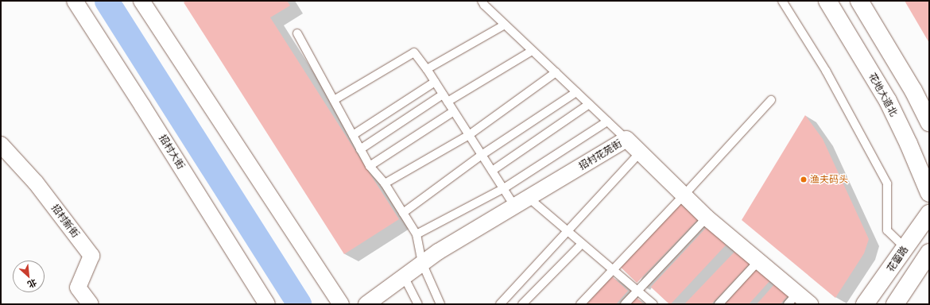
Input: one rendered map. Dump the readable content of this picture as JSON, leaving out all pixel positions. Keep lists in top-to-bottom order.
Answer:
{
  "streets": {
    "main road": ["花地大道北", "花蕾路"],
    "street": ["招村大街", "招村花苑街", "招村新街"]
  },
  "places": ["渔夫码头"],
  "north": "bottom right"
}
